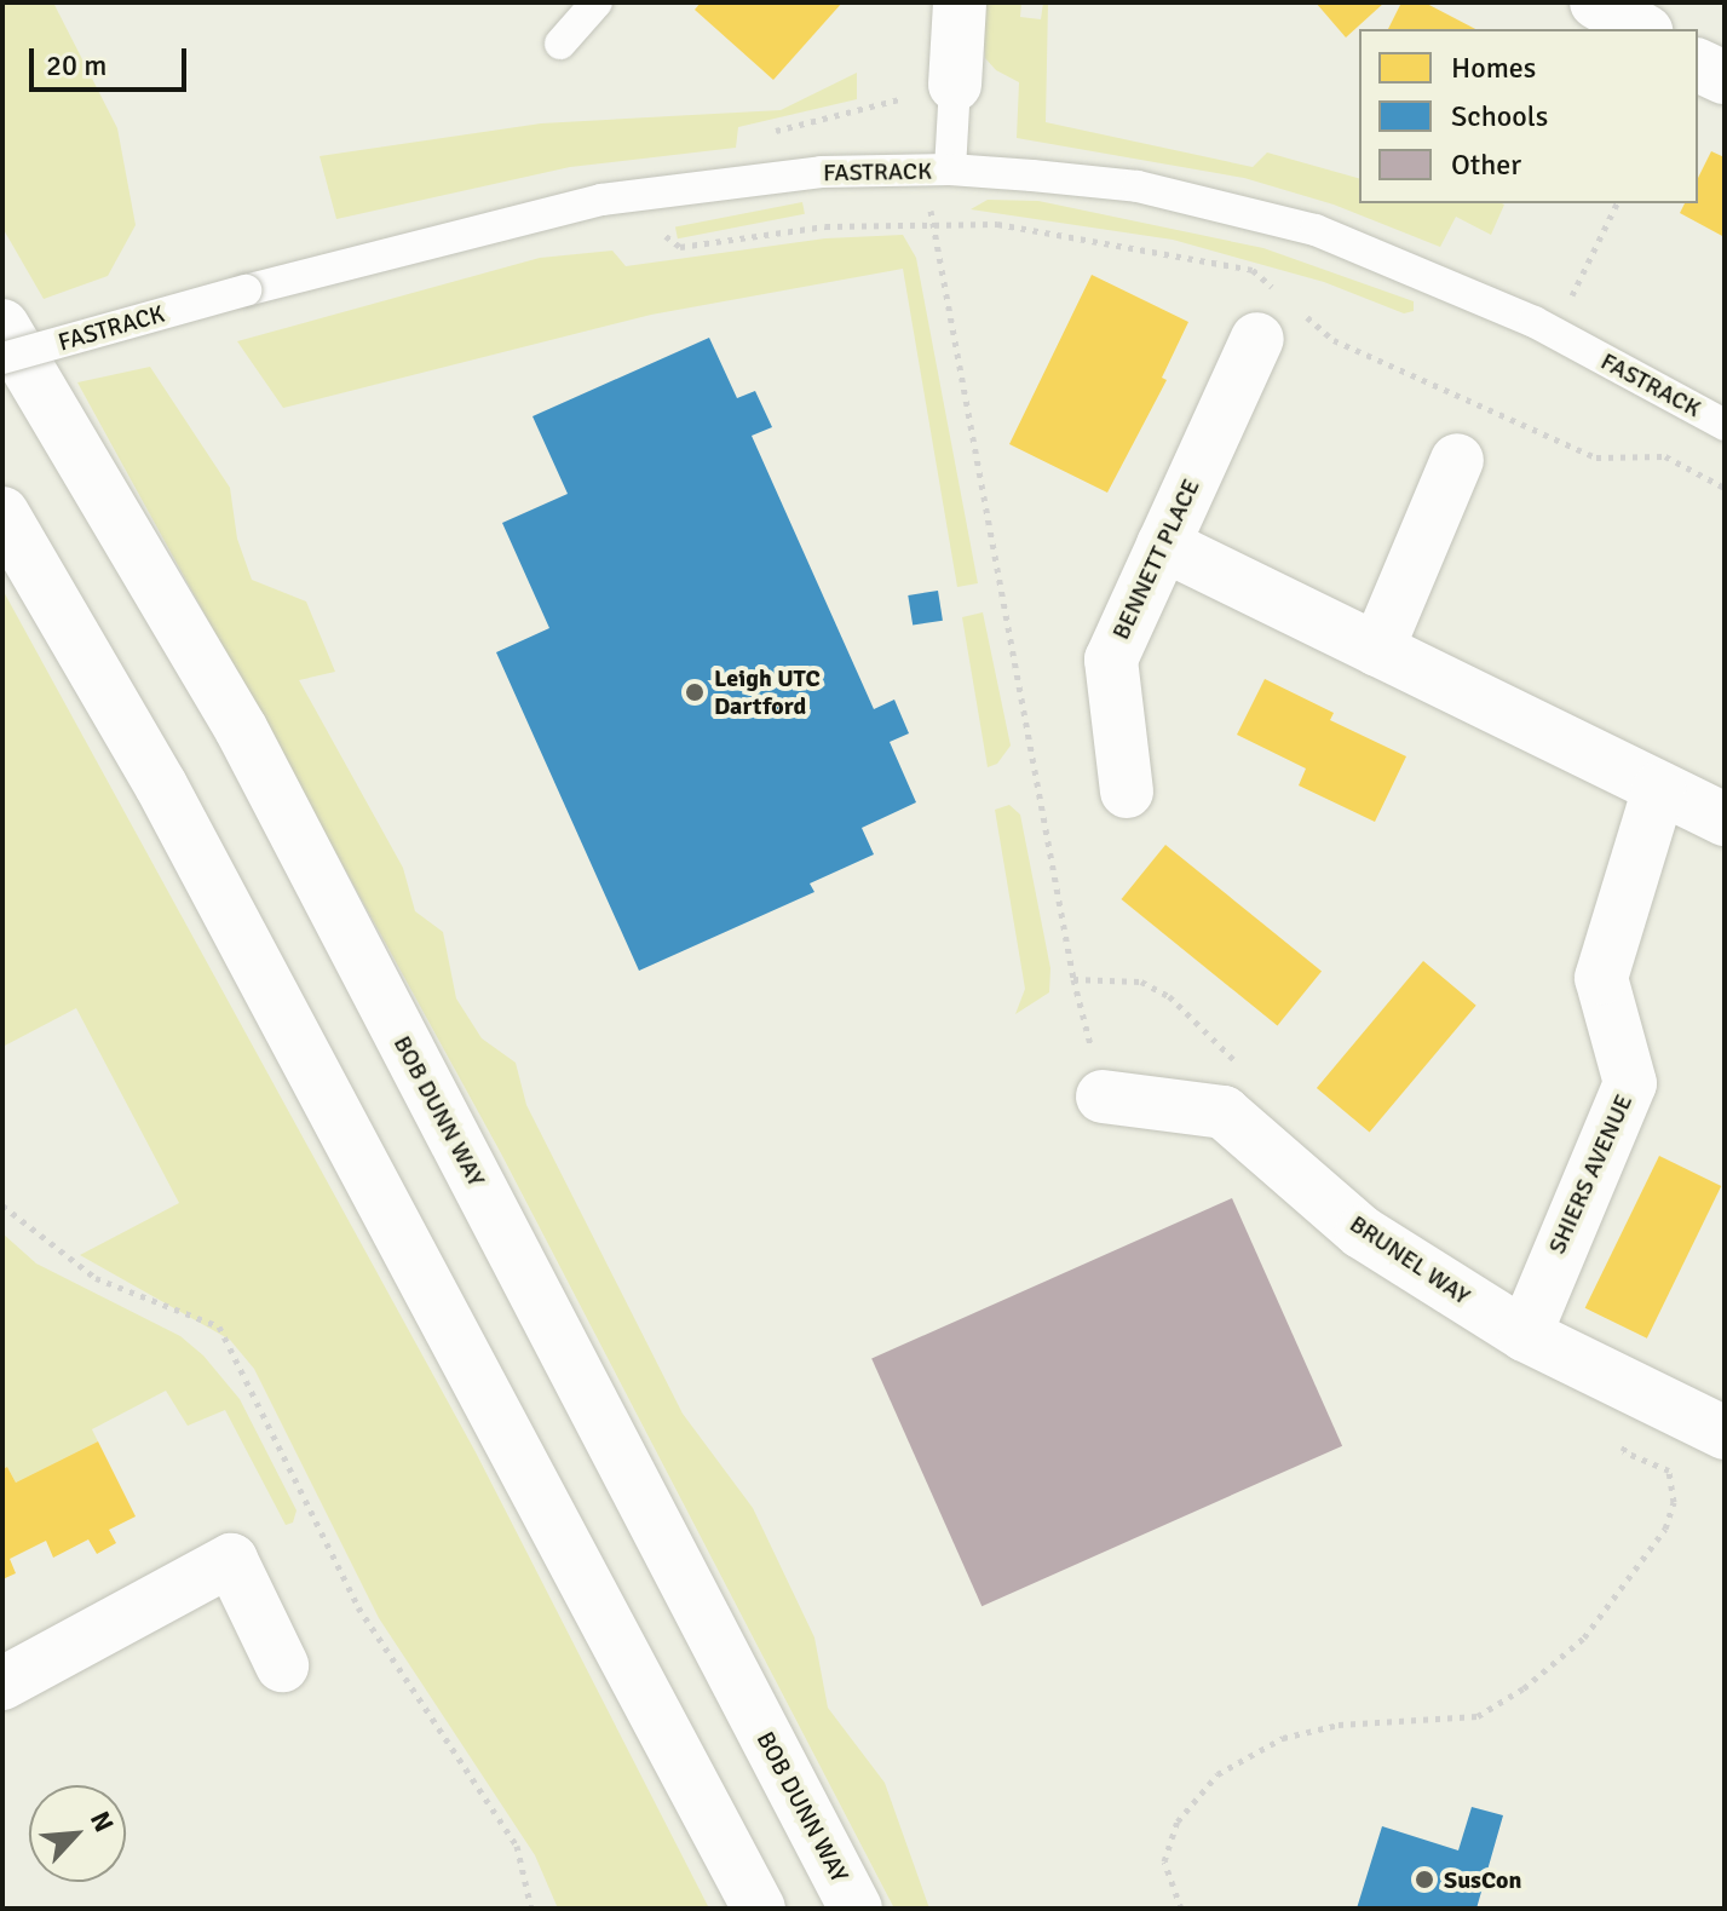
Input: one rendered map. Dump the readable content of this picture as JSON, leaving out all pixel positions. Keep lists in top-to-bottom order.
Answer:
{
  "streets": {
    "main road": [
      "BENNETT PLACE",
      "BOB DUNN WAY",
      "SHIERS AVENUE",
      "BRUNEL WAY"
    ],
    "lane": ["FASTRACK"]
  },
  "crossings": [
    ["SHIERS AVENUE", "BRUNEL WAY"]
  ],
  "places": ["Leigh UTC Dartford", "SusCon"],
  "legend": ["Homes", "Schools", "Other"],
  "scale_bar": "20 m",
  "north": "top right"
}
